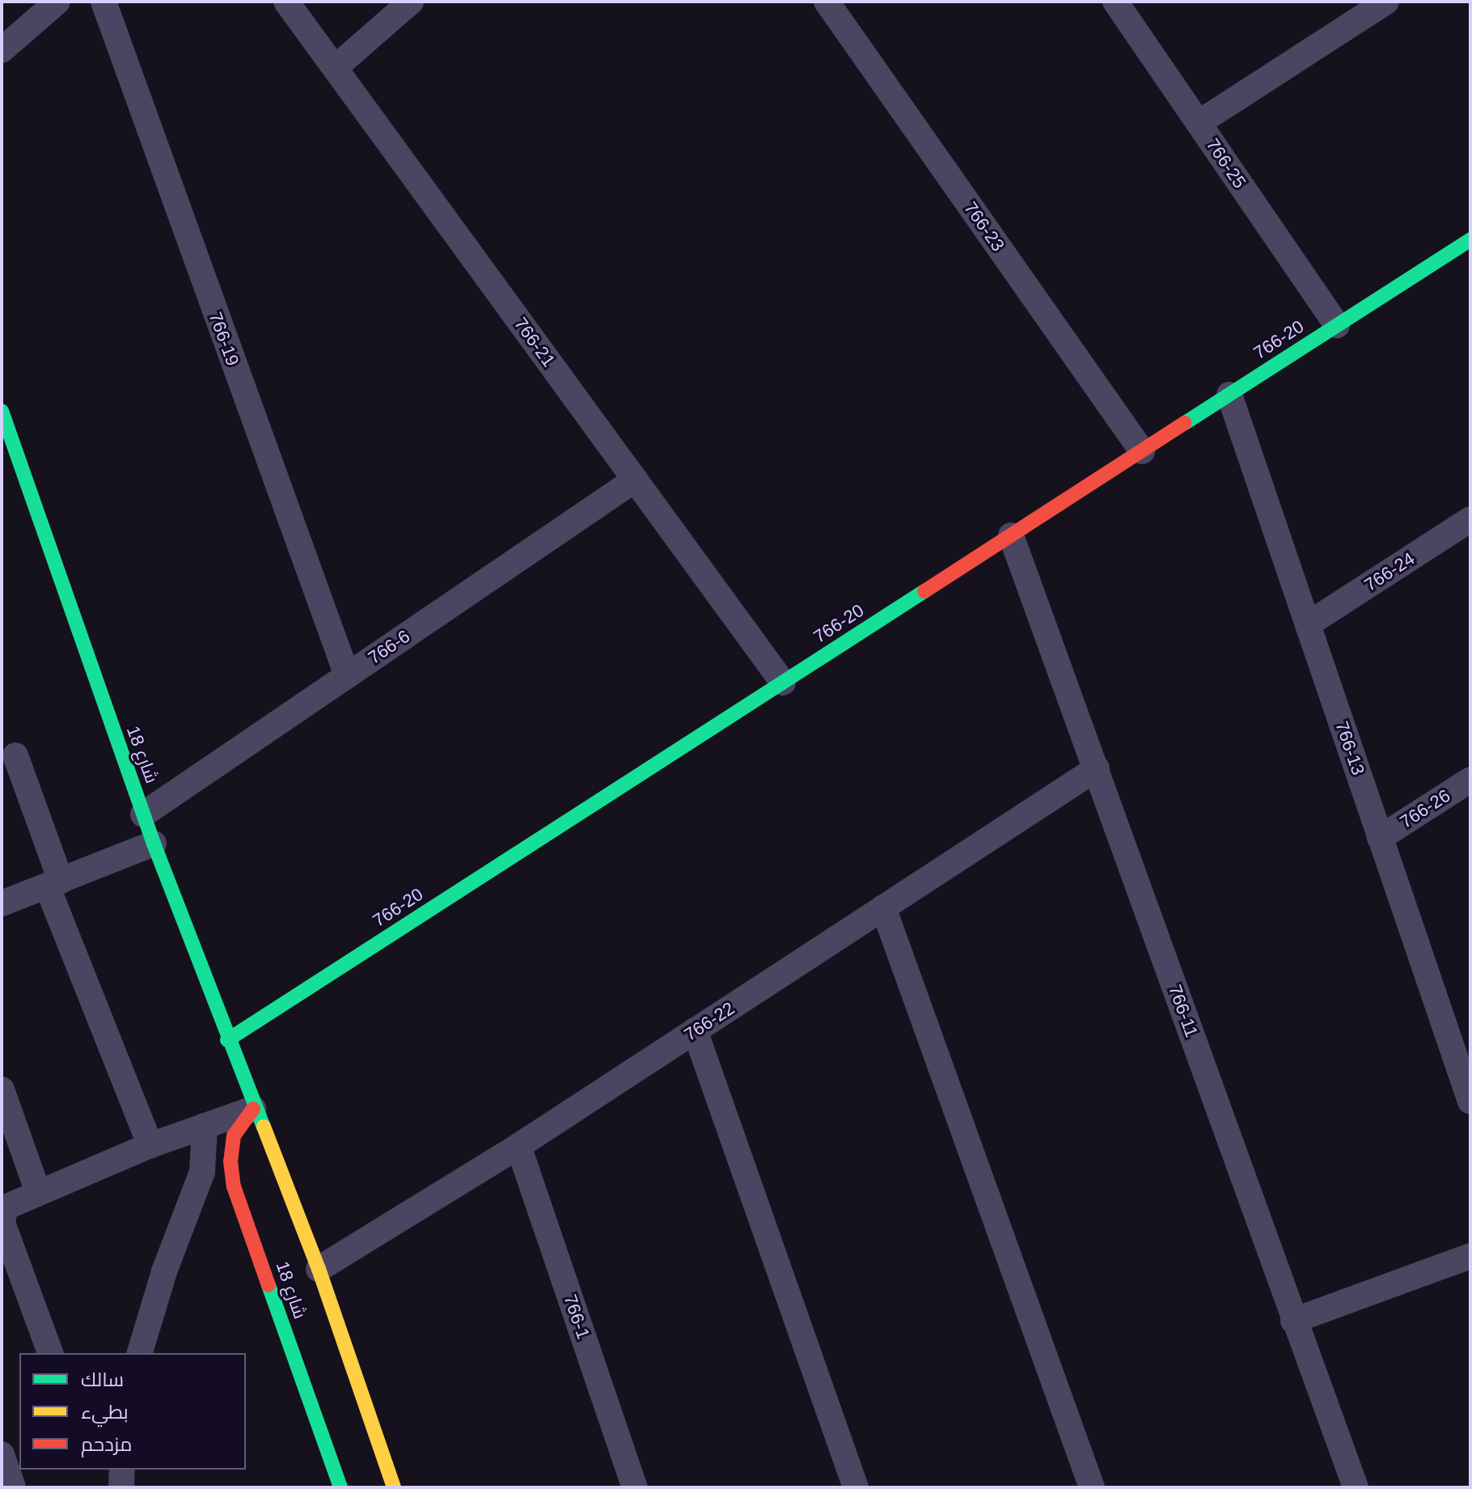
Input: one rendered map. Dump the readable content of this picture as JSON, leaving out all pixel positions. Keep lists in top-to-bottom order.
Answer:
{
  "streets": {
    "street": [
      "766-25",
      "766-23",
      "766-19",
      "766-20",
      "766-21",
      "766-24",
      "766-6",
      "766-13",
      "شارع 18",
      "766-26",
      "766-11",
      "766-22",
      "766-1"
    ]
  },
  "crossings": [
    ["766-25", "766-20"],
    ["766-23", "766-20"],
    ["766-19", "766-6"],
    ["766-20", "766-21"],
    ["766-20", "766-13"],
    ["766-20", "شارع 18"],
    ["766-20", "766-11"],
    ["766-21", "766-6"],
    ["766-24", "766-13"],
    ["766-6", "شارع 18"],
    ["766-13", "766-26"],
    ["شارع 18", "766-22"],
    ["766-11", "766-22"],
    ["766-22", "766-1"]
  ],
  "legend": ["سالك", "بطيء", "مزدحم"]
}
